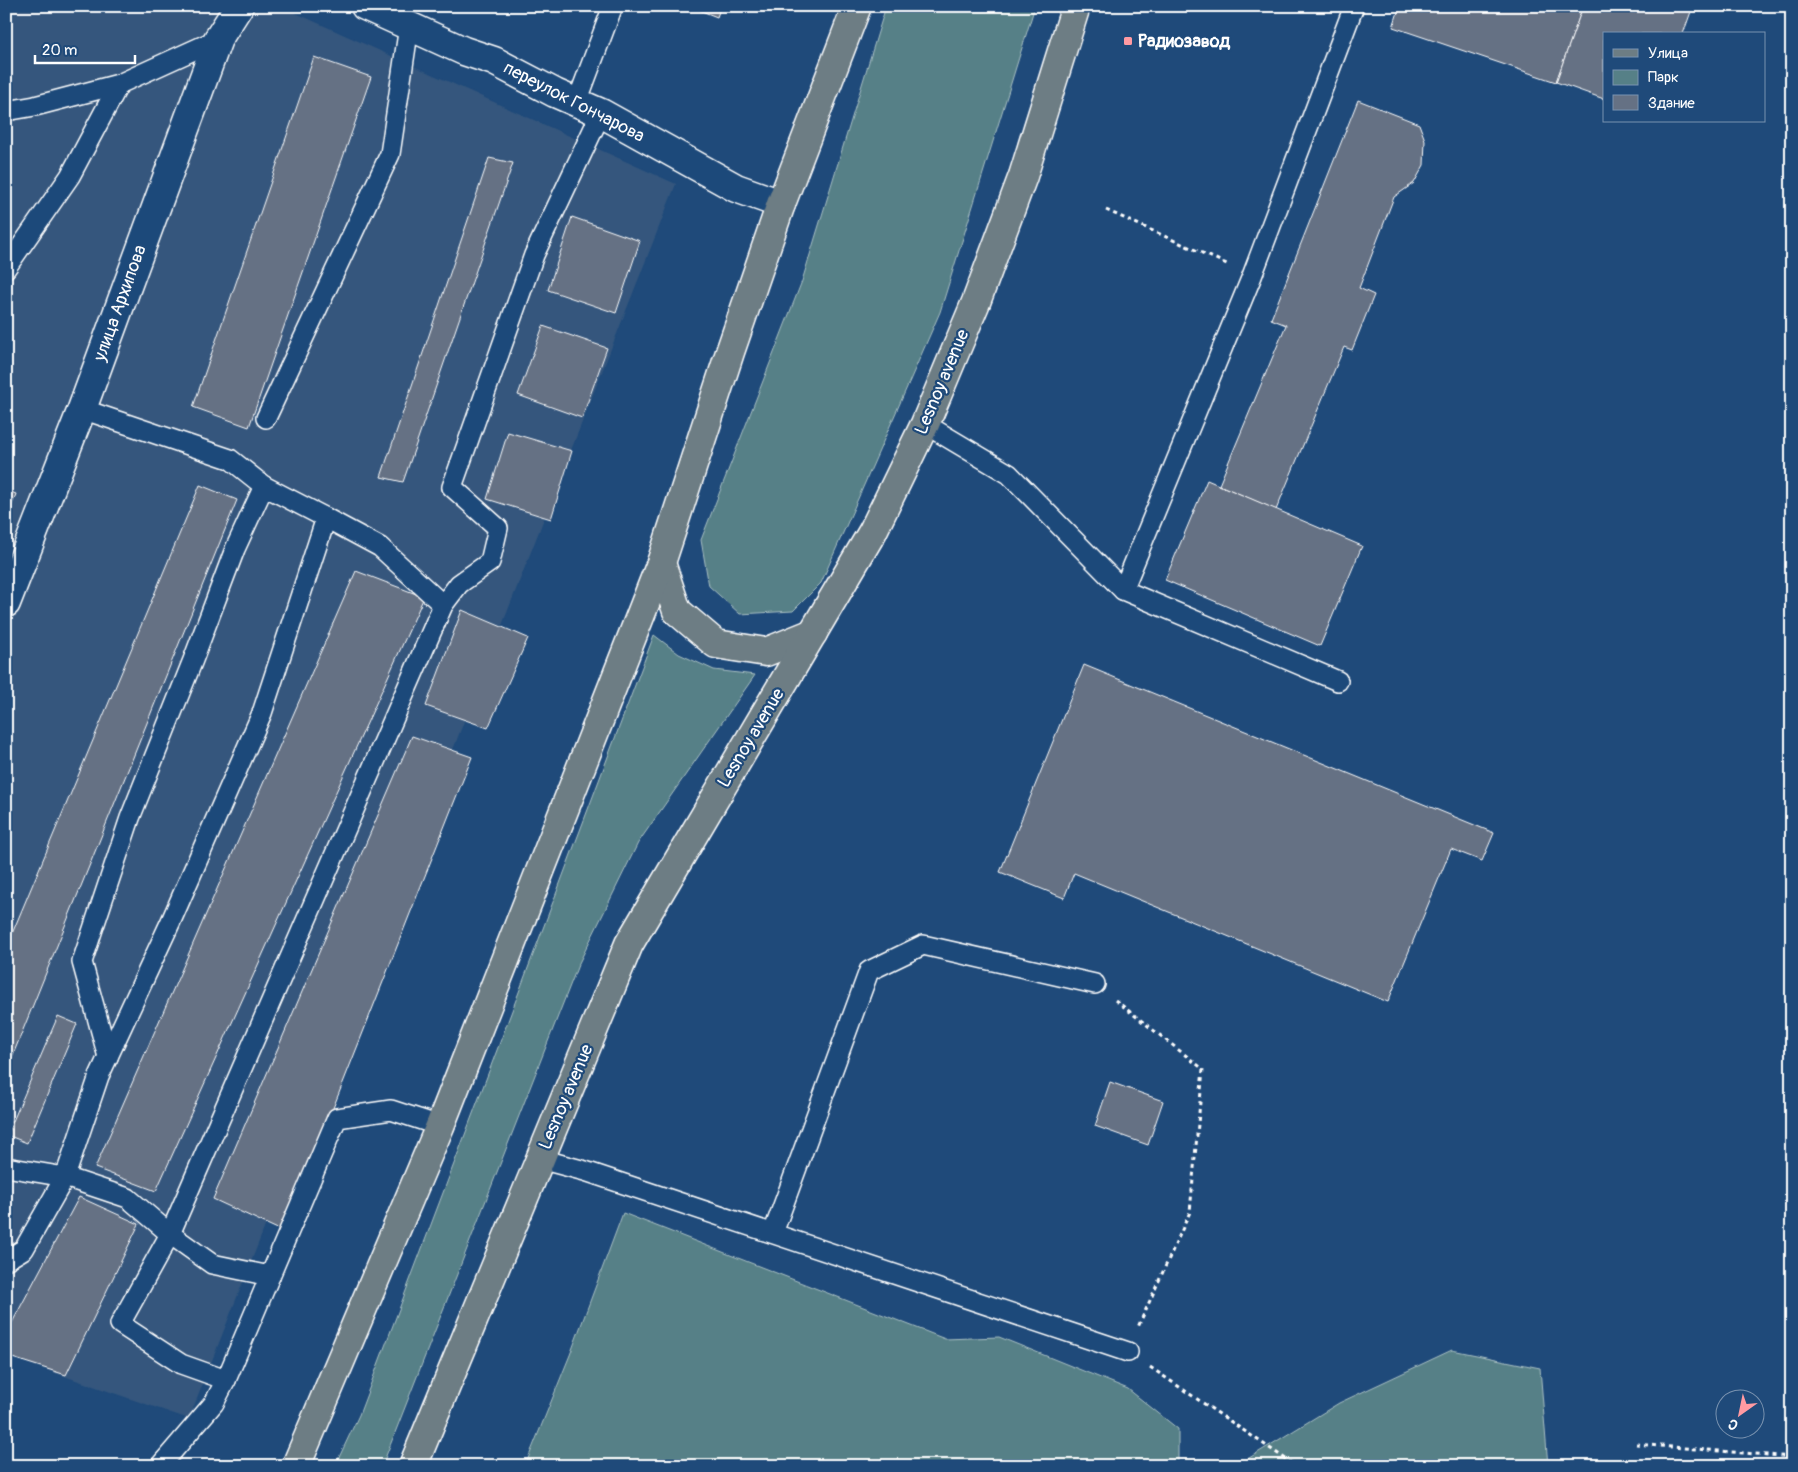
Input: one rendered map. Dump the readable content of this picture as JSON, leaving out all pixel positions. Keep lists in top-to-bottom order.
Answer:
{
  "streets": {
    "main road": ["Lesnoy avenue"],
    "street": ["переулок Гончарова", "улица Архипова"]
  },
  "places": {
    "transit": ["Радиозавод"]
  },
  "legend": ["Улица", "Парк", "Здание"],
  "scale_bar": "20 m",
  "north": "bottom left"
}
